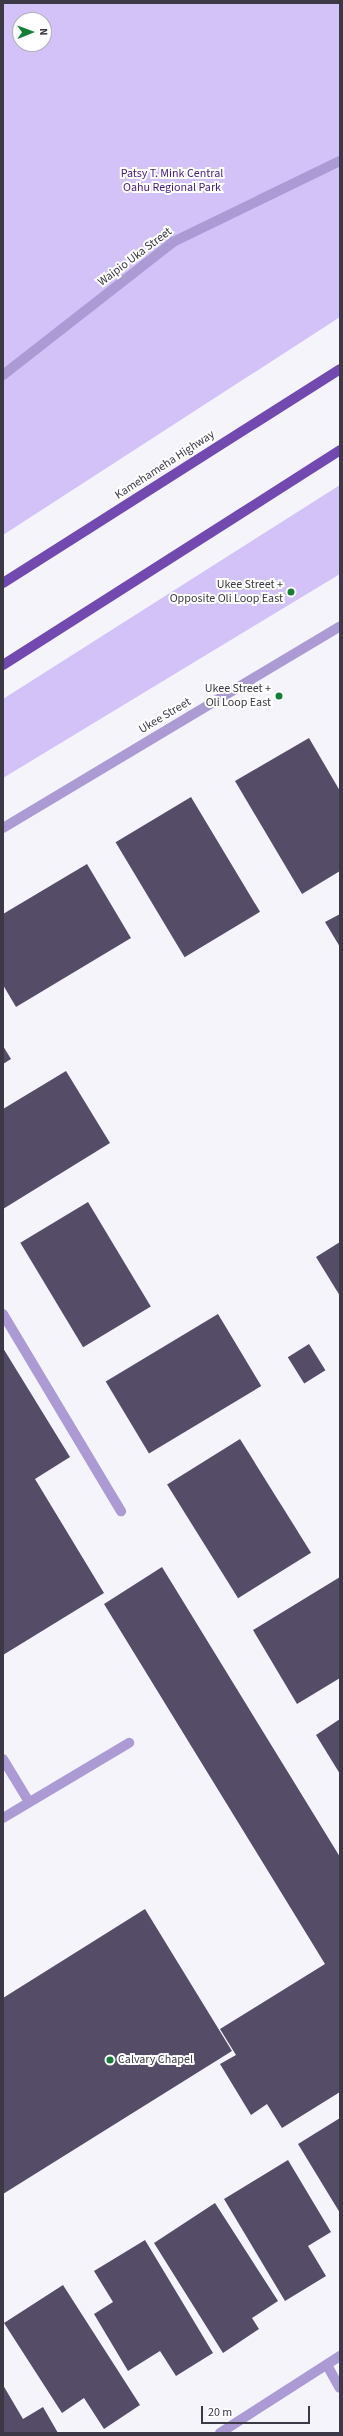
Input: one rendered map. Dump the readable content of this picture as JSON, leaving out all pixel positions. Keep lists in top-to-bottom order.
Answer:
{
  "streets": {
    "main road": ["Kamehameha Highway"],
    "street": ["Waipio Uka Street", "Ukee Street"]
  },
  "parks": ["Patsy T. Mink Central Oahu Regional Park"],
  "places": ["Ukee Street + Opposite Oli Loop East", "Ukee Street + Oli Loop East", "Calvary Chapel"],
  "scale_bar": "20 m",
  "north": "right"
}
